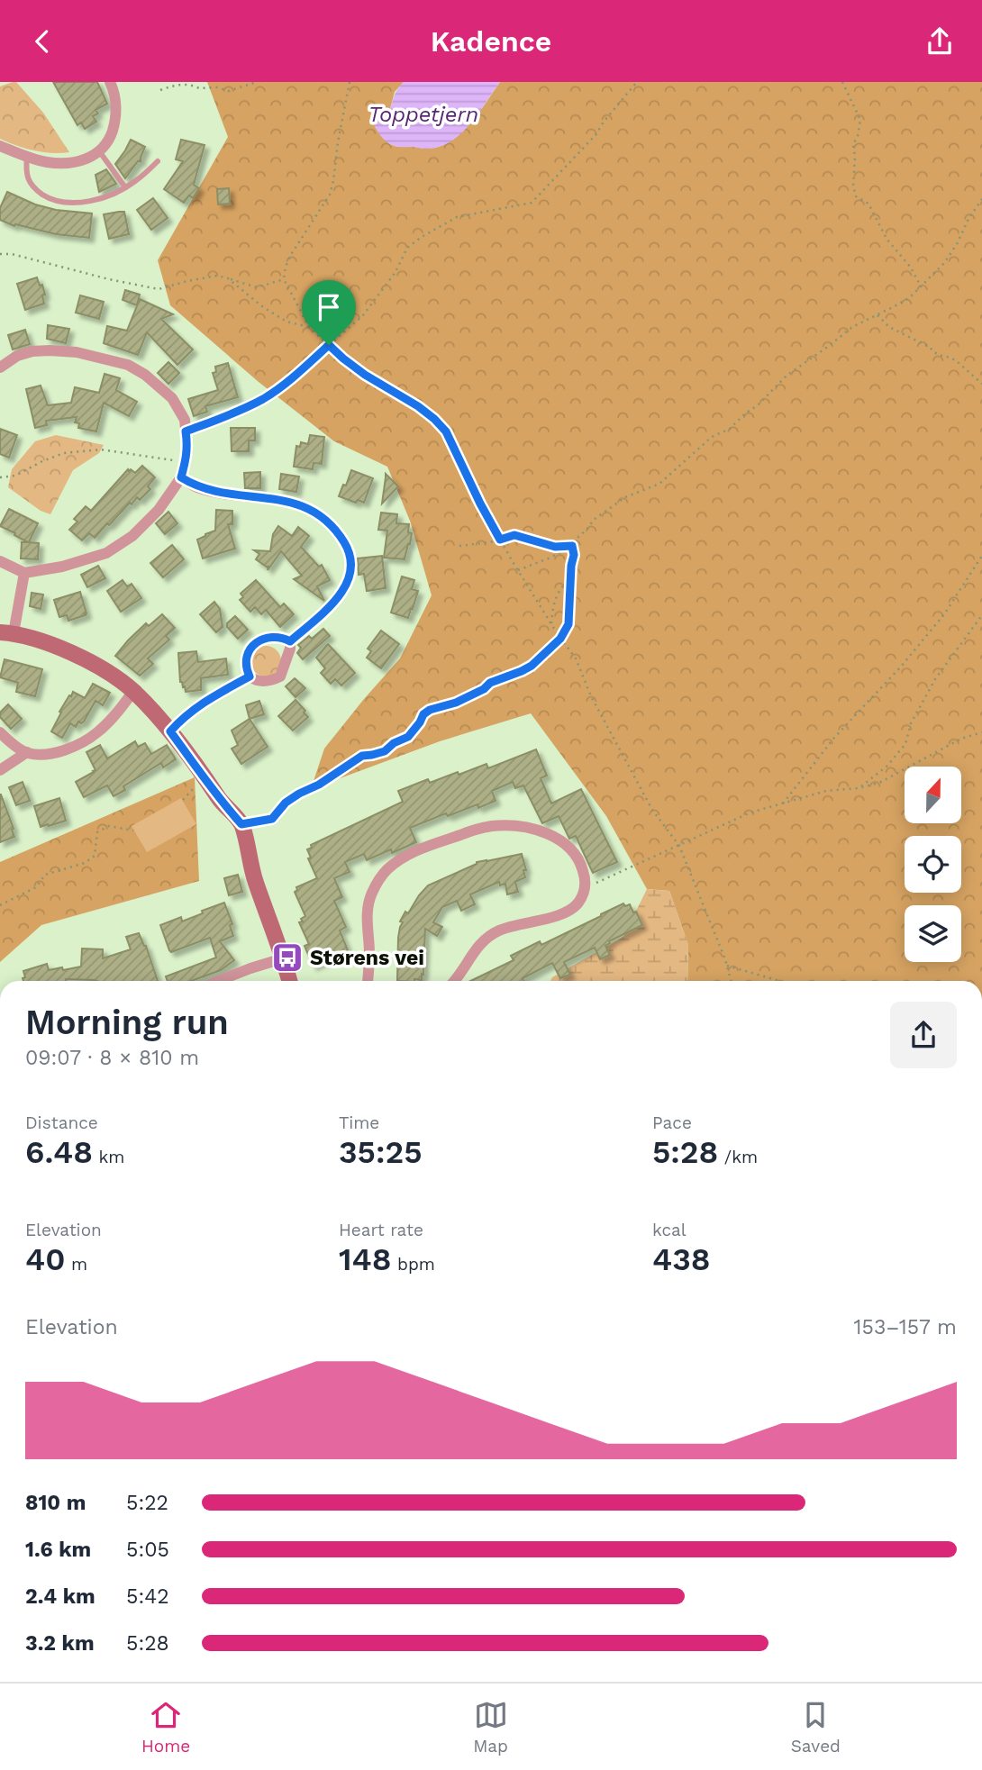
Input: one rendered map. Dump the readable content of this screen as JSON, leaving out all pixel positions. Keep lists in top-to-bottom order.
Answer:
{
  "water": ["Toppetjern"],
  "places": {
    "bus stop": ["Størens vei"]
  },
  "north": "top",
  "page": {
    "header": "Kadence",
    "heading": ["Morning run", "09:07 · 8 × 810 m"],
    "stats": [
      ["Distance", "6.48 km"],
      ["Time", "35:25"],
      ["Pace", "5:28 /km"],
      ["Elevation", "40 m"],
      ["Heart rate", "148 bpm"],
      ["kcal", "438"]
    ],
    "chart": ["Elevation", "153–157 m"],
    "list": [
      {
        "name": "810 m",
        "note": "5:22"
      },
      {
        "name": "1.6 km",
        "note": "5:05"
      },
      {
        "name": "2.4 km",
        "note": "5:42"
      },
      {
        "name": "3.2 km",
        "note": "5:28"
      }
    ],
    "tabs": ["Home", "Map", "Saved"]
  }
}
